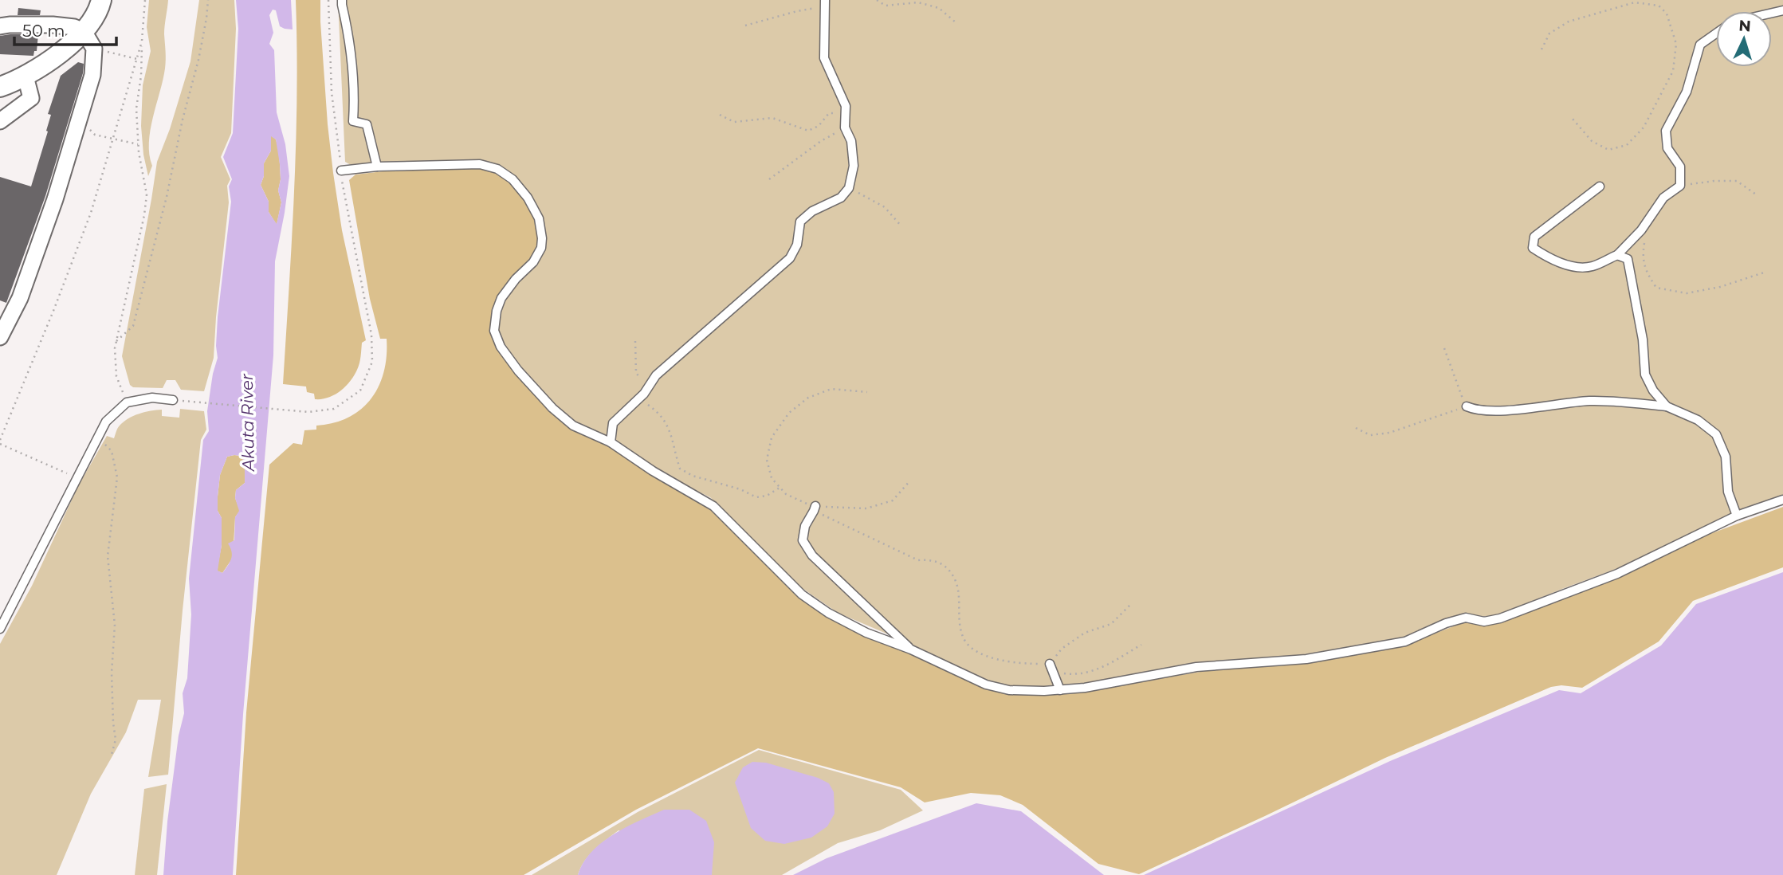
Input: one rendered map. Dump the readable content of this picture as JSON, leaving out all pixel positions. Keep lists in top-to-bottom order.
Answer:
{
  "water": ["Akuta River"],
  "scale_bar": "50 m",
  "north": "top"
}
